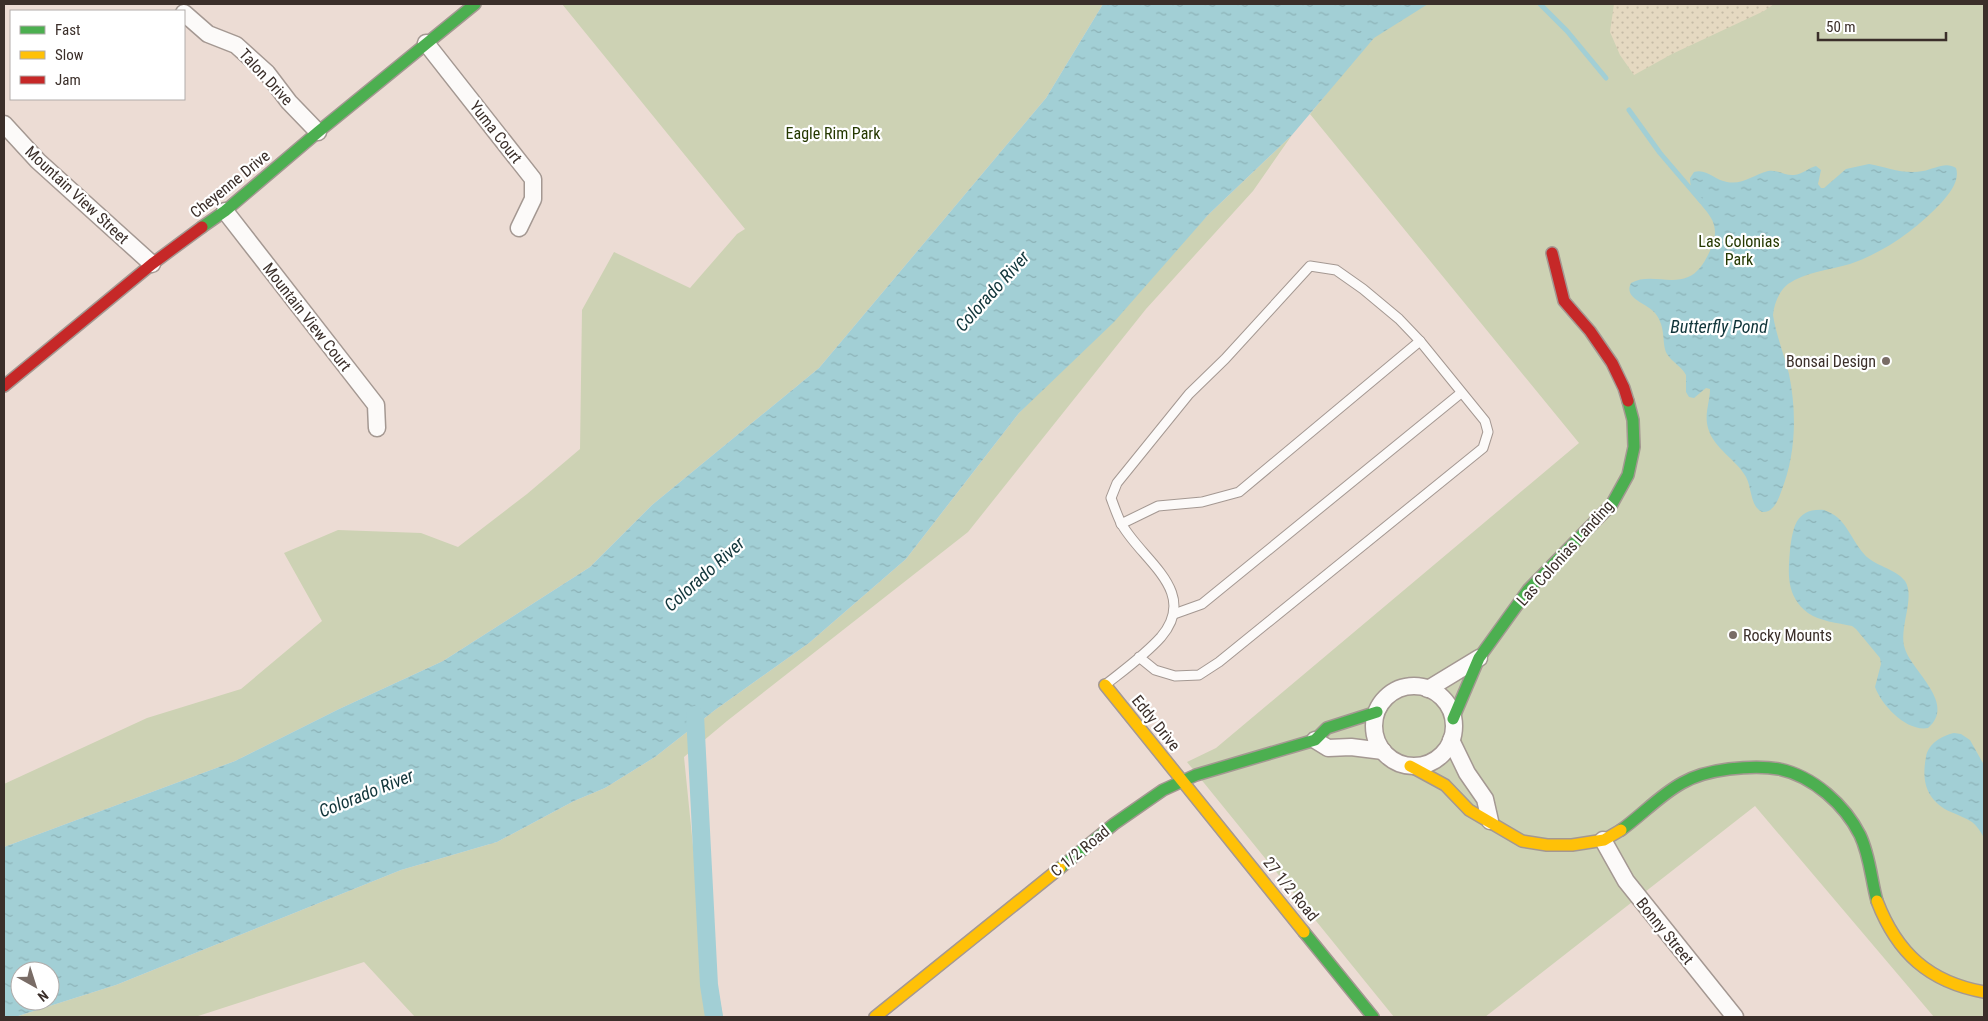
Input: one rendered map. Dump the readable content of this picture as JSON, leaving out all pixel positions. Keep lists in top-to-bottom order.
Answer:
{
  "streets": {
    "street": [
      "Talon Drive",
      "Yuma Court",
      "Cheyenne Drive",
      "Mountain View Street",
      "Mountain View Court",
      "Las Colonias Landing",
      "Eddy Drive",
      "C 1/2 Road",
      "27 1/2 Road",
      "Bonny Street"
    ]
  },
  "crossings": [
    ["Talon Drive", "Cheyenne Drive"],
    ["Yuma Court", "Cheyenne Drive"],
    ["Cheyenne Drive", "Mountain View Street"],
    ["Cheyenne Drive", "Mountain View Court"],
    ["Las Colonias Landing", "C 1/2 Road"],
    ["Eddy Drive", "C 1/2 Road"],
    ["Eddy Drive", "27 1/2 Road"],
    ["C 1/2 Road", "27 1/2 Road"]
  ],
  "water": ["Colorado River", "Butterfly Pond"],
  "parks": ["Eagle Rim Park", "Las Colonias Park"],
  "places": ["Bonsai Design", "Rocky Mounts"],
  "legend": ["Fast", "Slow", "Jam"],
  "scale_bar": "50 m",
  "north": "bottom right"
}
